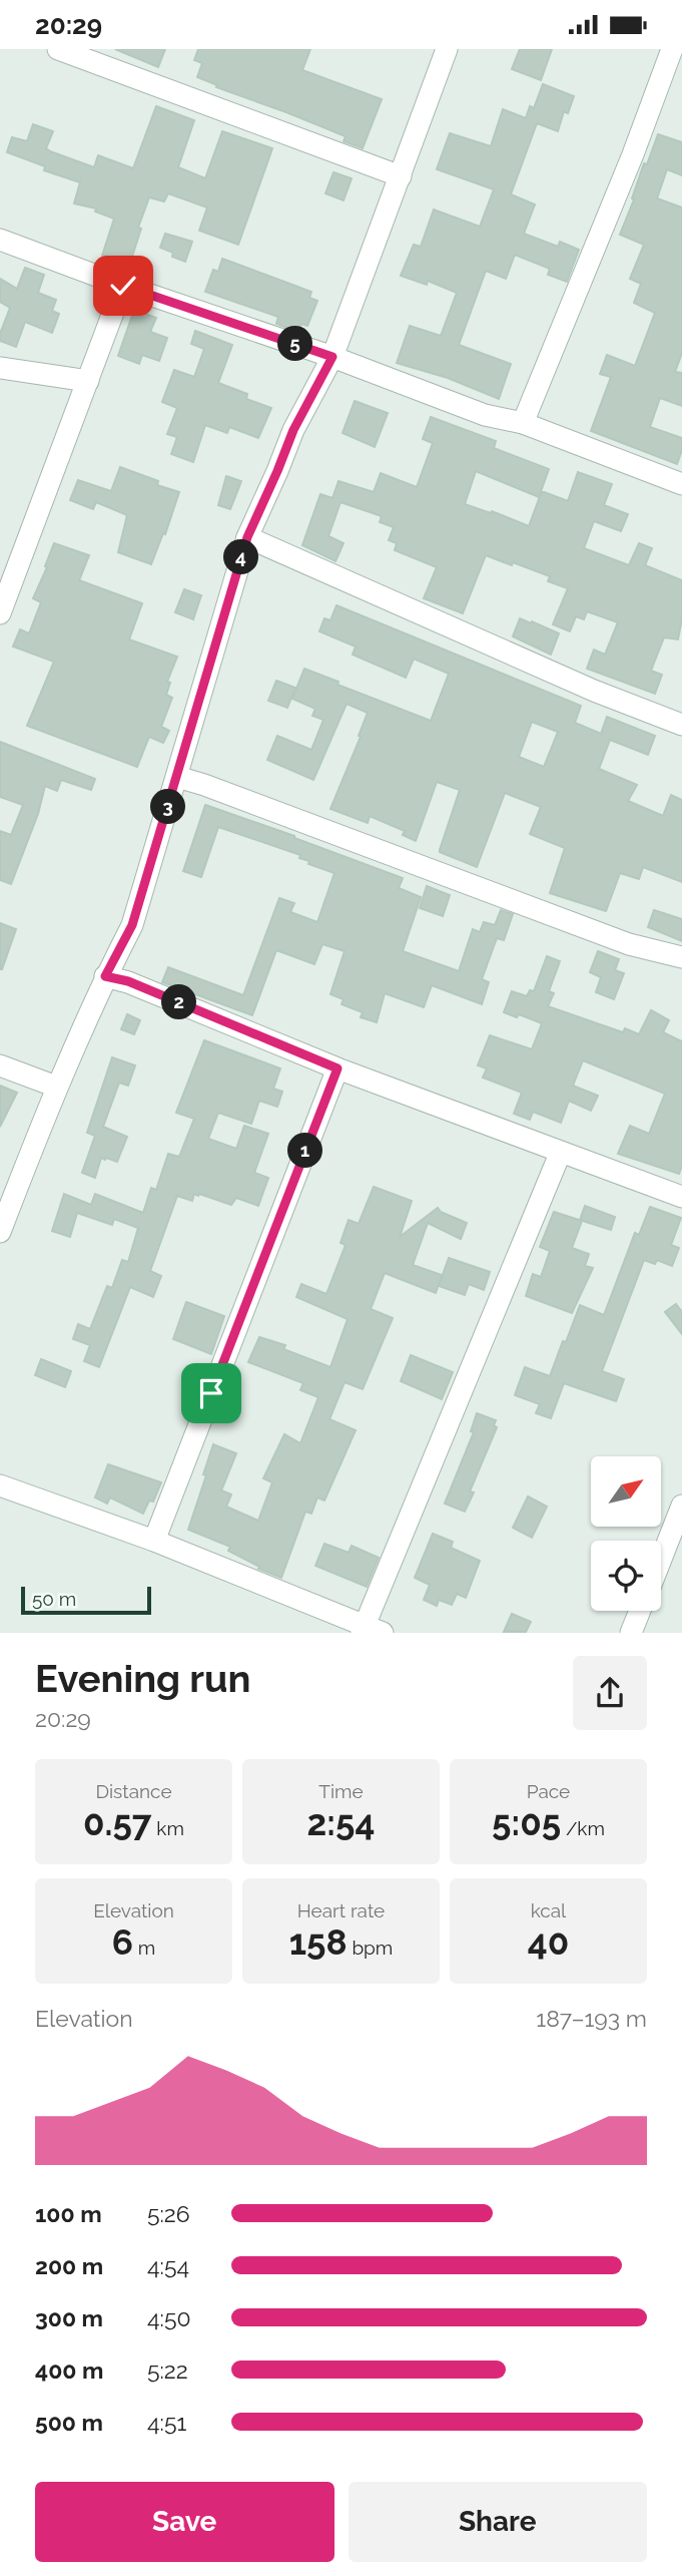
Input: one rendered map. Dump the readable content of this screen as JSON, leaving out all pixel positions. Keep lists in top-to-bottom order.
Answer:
{
  "scale_bar": "50 m",
  "north": "top right",
  "page": {
    "status": "20:29",
    "pins": [
      "5",
      "4",
      "3",
      "2",
      "1"
    ],
    "scale": "50 m",
    "heading": ["Evening run", "20:29"],
    "stats": [
      ["Distance", "0.57 km"],
      ["Time", "2:54"],
      ["Pace", "5:05 /km"],
      ["Elevation", "6 m"],
      ["Heart rate", "158 bpm"],
      ["kcal", "40"]
    ],
    "chart": ["Elevation", "187–193 m"],
    "list": [
      {
        "name": "100 m",
        "note": "5:26"
      },
      {
        "name": "200 m",
        "note": "4:54"
      },
      {
        "name": "300 m",
        "note": "4:50"
      },
      {
        "name": "400 m",
        "note": "5:22"
      },
      {
        "name": "500 m",
        "note": "4:51"
      }
    ],
    "buttons": ["Save", "Share"]
  }
}
